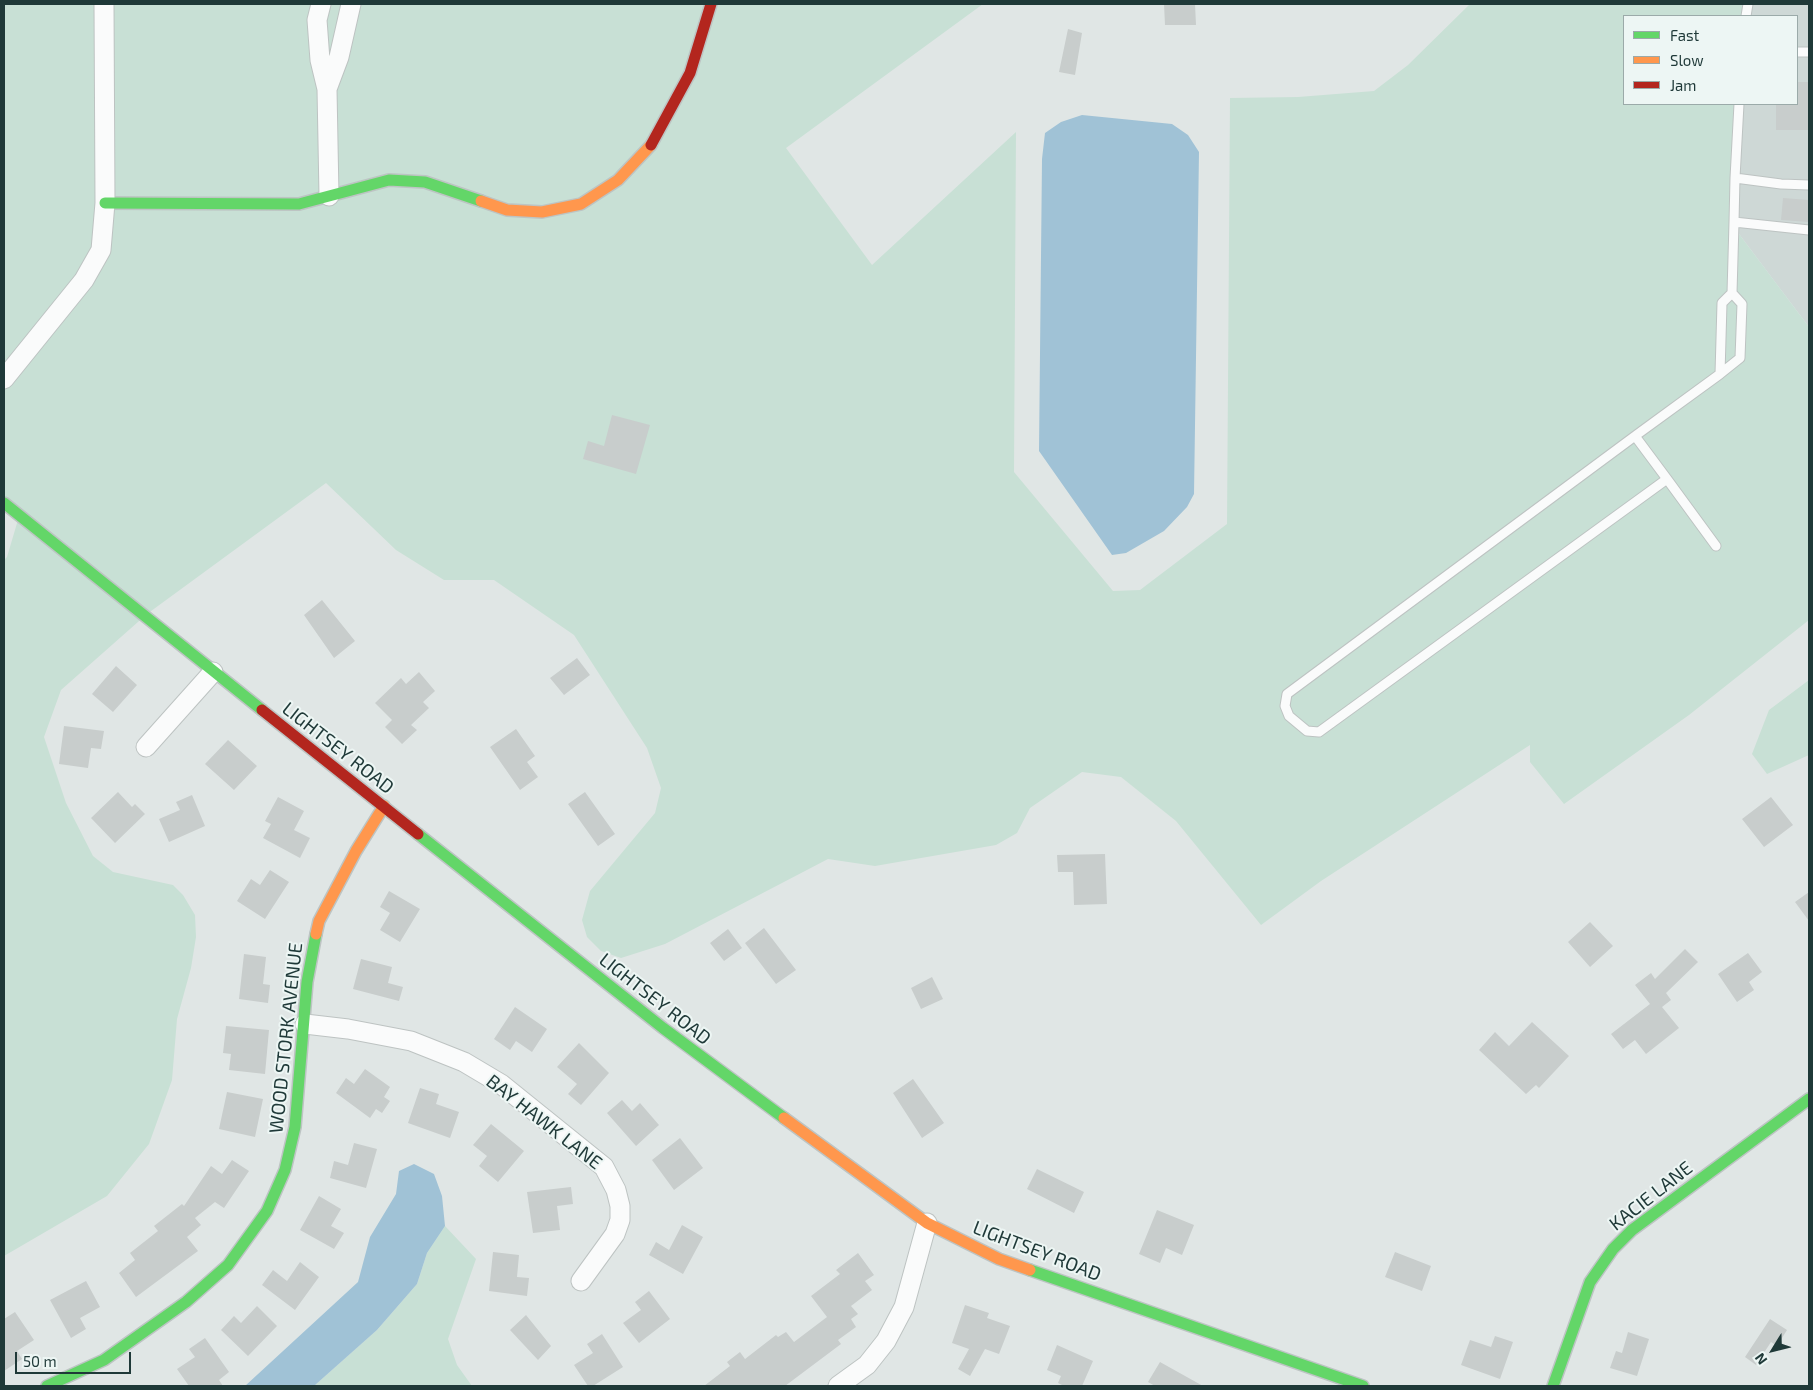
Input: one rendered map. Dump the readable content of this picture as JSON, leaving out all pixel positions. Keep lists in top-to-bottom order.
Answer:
{
  "streets": {
    "street": [
      "LIGHTSEY ROAD",
      "WOOD STORK AVENUE",
      "BAY HAWK LANE",
      "KACIE LANE"
    ]
  },
  "crossings": [
    ["LIGHTSEY ROAD", "WOOD STORK AVENUE"],
    ["WOOD STORK AVENUE", "BAY HAWK LANE"]
  ],
  "legend": ["Fast", "Slow", "Jam"],
  "scale_bar": "50 m",
  "north": "bottom left"
}
